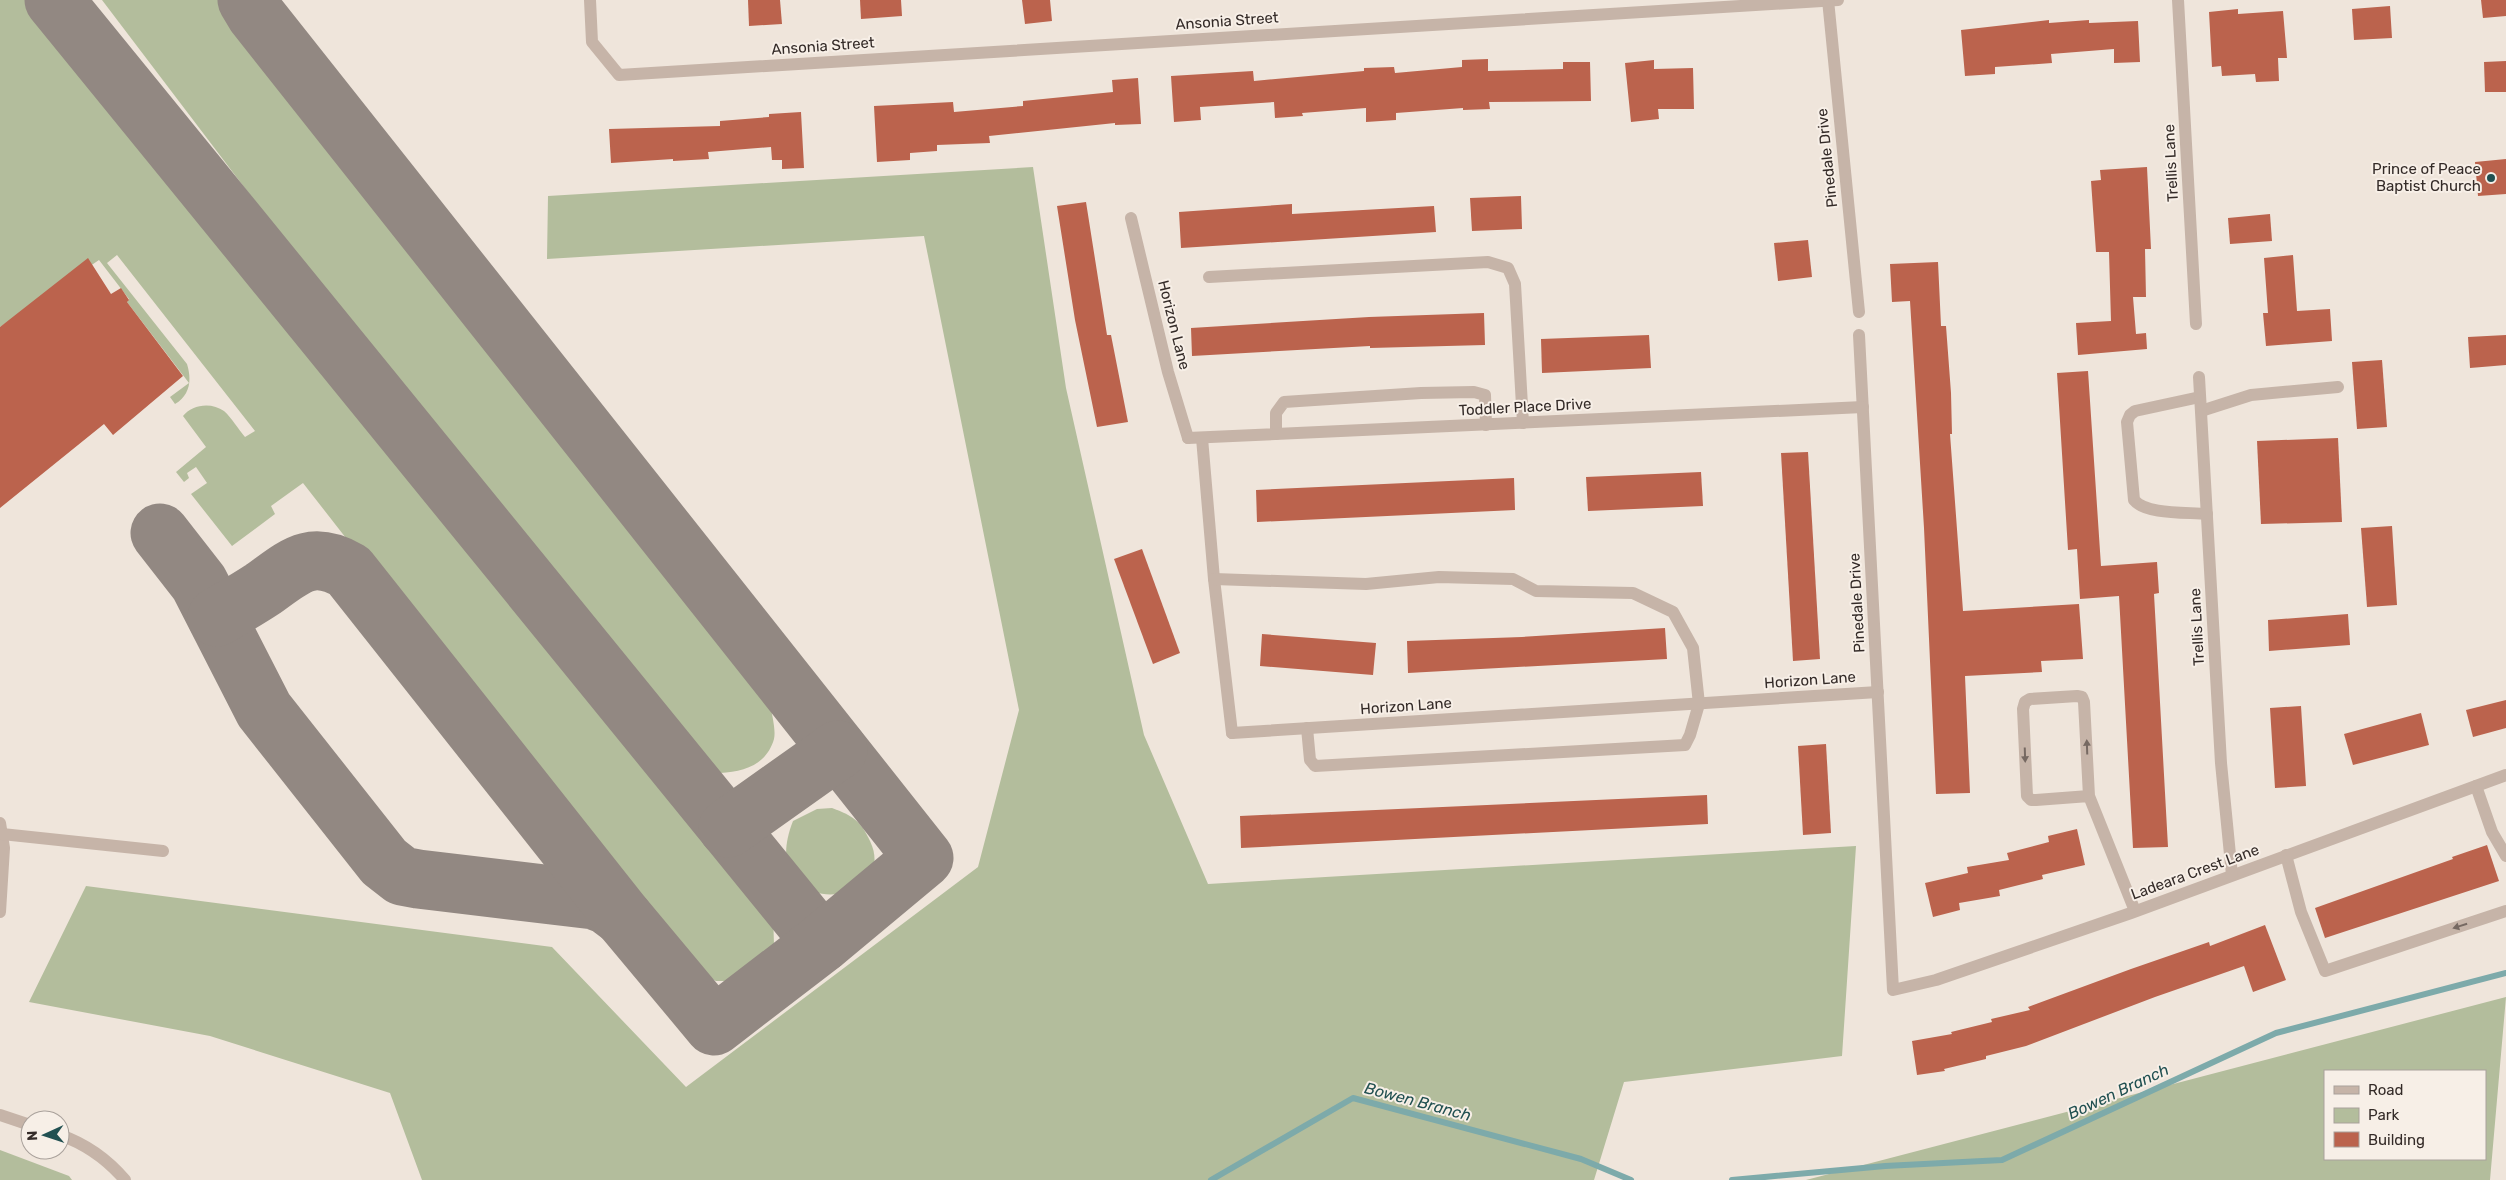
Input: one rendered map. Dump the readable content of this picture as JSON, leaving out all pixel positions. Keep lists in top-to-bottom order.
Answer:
{
  "streets": {
    "street": [
      "Ansonia Street",
      "Pinedale Drive",
      "Trellis Lane",
      "Horizon Lane",
      "Toddler Place Drive",
      "Ladeara Crest Lane"
    ]
  },
  "crossings": [
    ["Ansonia Street", "Pinedale Drive"],
    ["Pinedale Drive", "Horizon Lane"],
    ["Pinedale Drive", "Toddler Place Drive"],
    ["Pinedale Drive", "Ladeara Crest Lane"],
    ["Trellis Lane", "Ladeara Crest Lane"],
    ["Horizon Lane", "Toddler Place Drive"]
  ],
  "water": ["Bowen Branch"],
  "places": ["Prince of Peace Baptist Church"],
  "legend": ["Road", "Park", "Building"],
  "north": "left"
}
